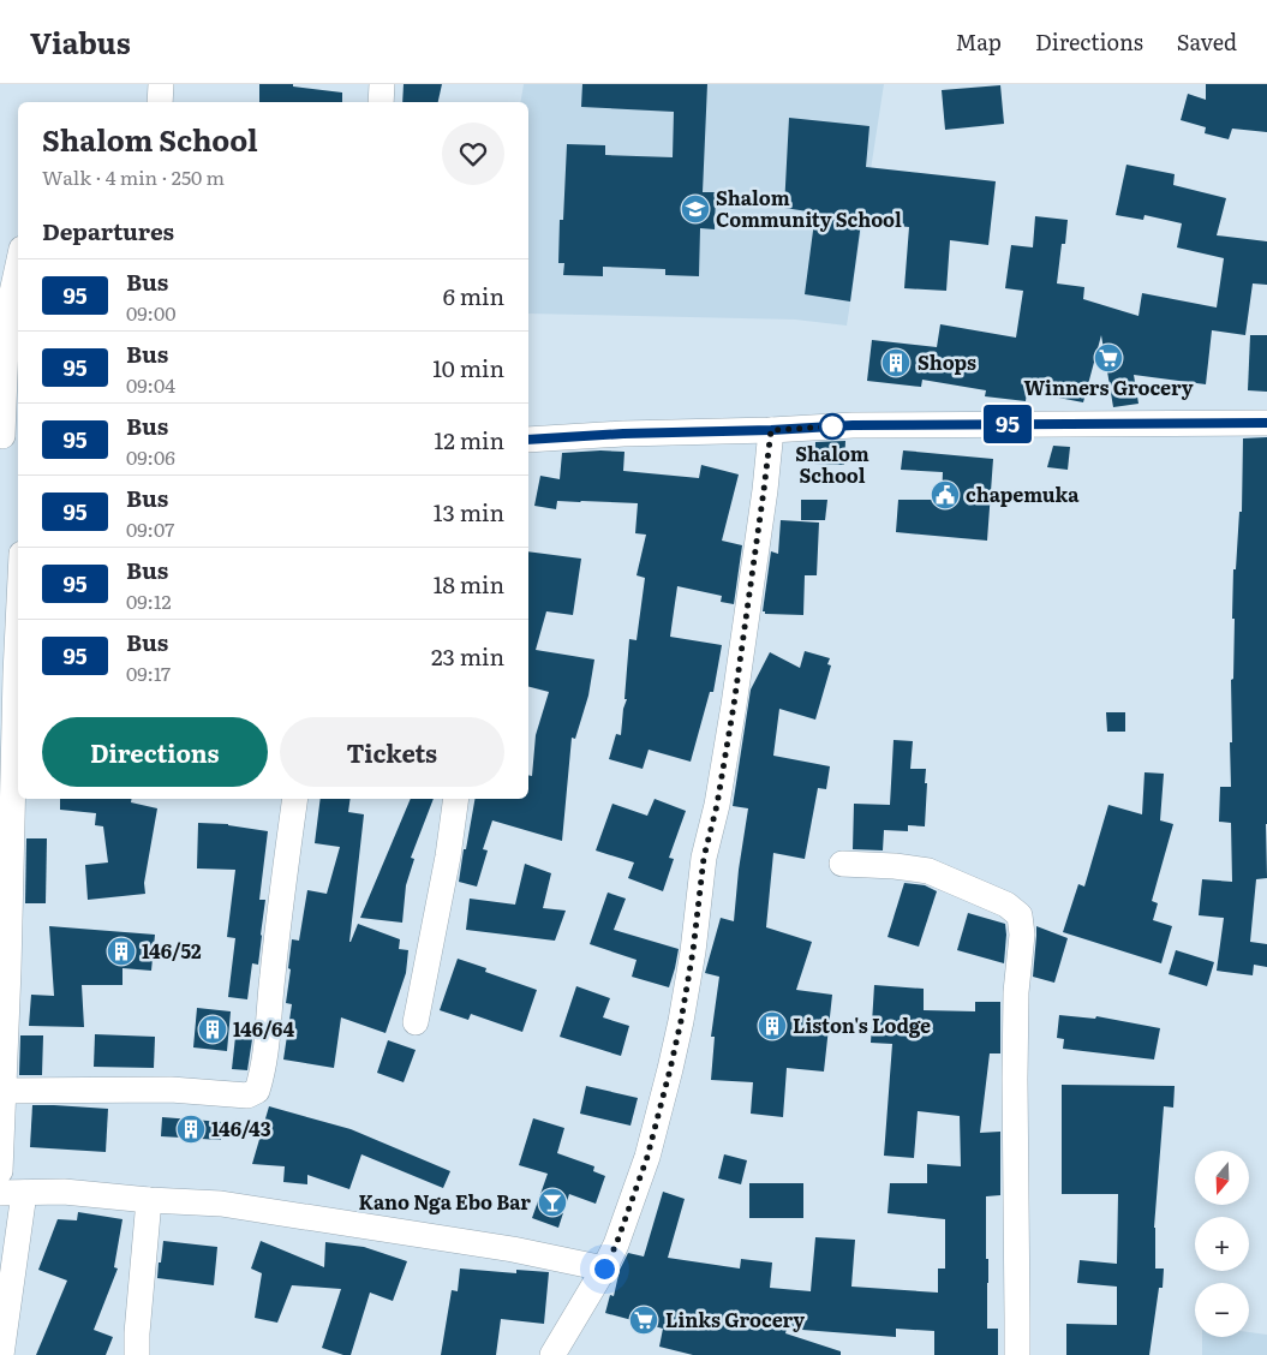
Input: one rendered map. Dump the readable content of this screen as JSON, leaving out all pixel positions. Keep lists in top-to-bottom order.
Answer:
{
  "places": {
    "school or university": ["Shalom Community School"],
    "supermarket": ["Winners Grocery", "Links Grocery"],
    "building": [
      "Shops",
      "146/52",
      "Liston's Lodge",
      "146/64",
      "146/43"
    ],
    "other": ["Shalom School"],
    "public building": ["chapemuka"],
    "bar": ["Kano Nga Ebo Bar"]
  },
  "lines": ["bus line 95"],
  "north": "bottom",
  "page": {
    "header": "Viabus",
    "nav": ["Map", "Directions", "Saved"],
    "on_map": "95",
    "heading": [
      ["Shalom School", "Walk · 4 min · 250 m"],
      "Departures"
    ],
    "list": [
      {
        "mark": "95",
        "name": "Bus",
        "note": "09:00",
        "value": "6 min"
      },
      {
        "mark": "95",
        "name": "Bus",
        "note": "09:04",
        "value": "10 min"
      },
      {
        "mark": "95",
        "name": "Bus",
        "note": "09:06",
        "value": "12 min"
      },
      {
        "mark": "95",
        "name": "Bus",
        "note": "09:07",
        "value": "13 min"
      },
      {
        "mark": "95",
        "name": "Bus",
        "note": "09:12",
        "value": "18 min"
      },
      {
        "mark": "95",
        "name": "Bus",
        "note": "09:17",
        "value": "23 min"
      }
    ],
    "buttons": ["Directions", "Tickets"],
    "map_buttons": ["+", "−"]
  }
}
